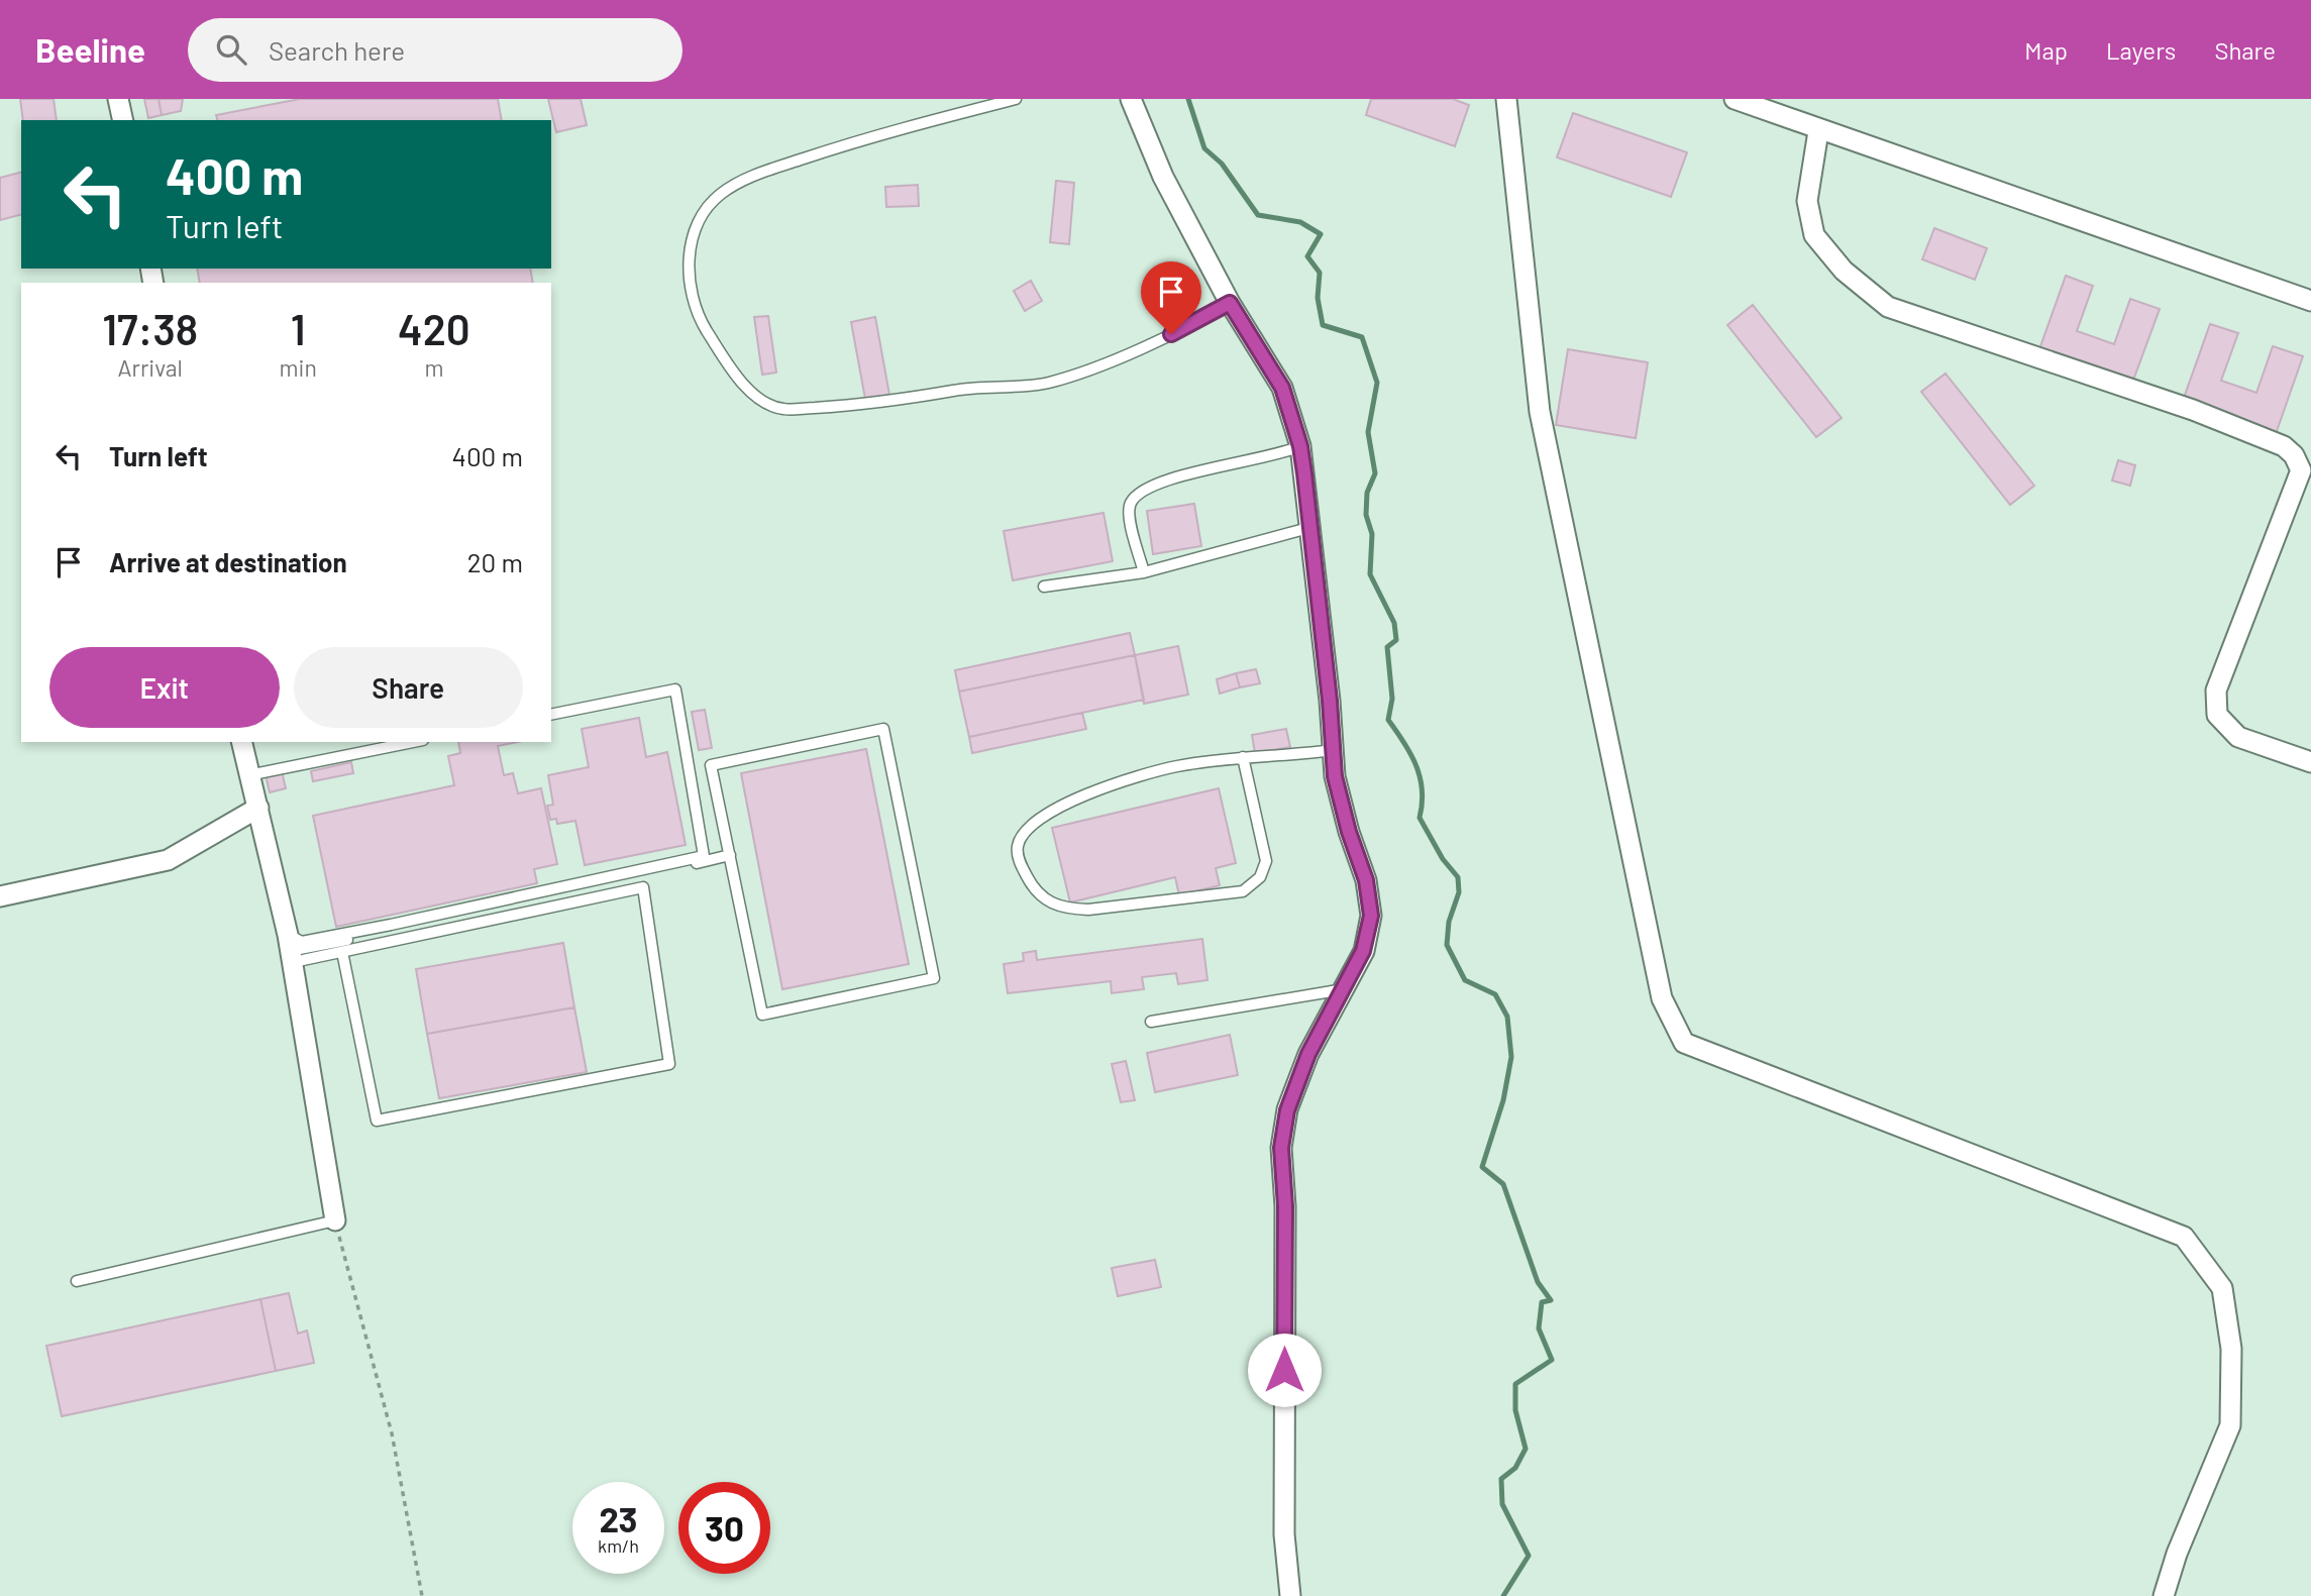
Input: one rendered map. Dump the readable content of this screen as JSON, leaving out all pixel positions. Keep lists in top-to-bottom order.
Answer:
{
  "page": {
    "header": "Beeline",
    "search": "Search here",
    "nav": ["Map", "Layers", "Share"],
    "turn": ["400 m", "Turn left"],
    "eta": [
      "17:38",
      "Arrival",
      "1",
      "min",
      "420",
      "m"
    ],
    "list": [
      {
        "name": "Turn left",
        "value": "400 m"
      },
      {
        "name": "Arrive at destination",
        "value": "20 m"
      }
    ],
    "buttons": ["Exit", "Share"],
    "speed": "23 km/h",
    "limit": "30"
  }
}
